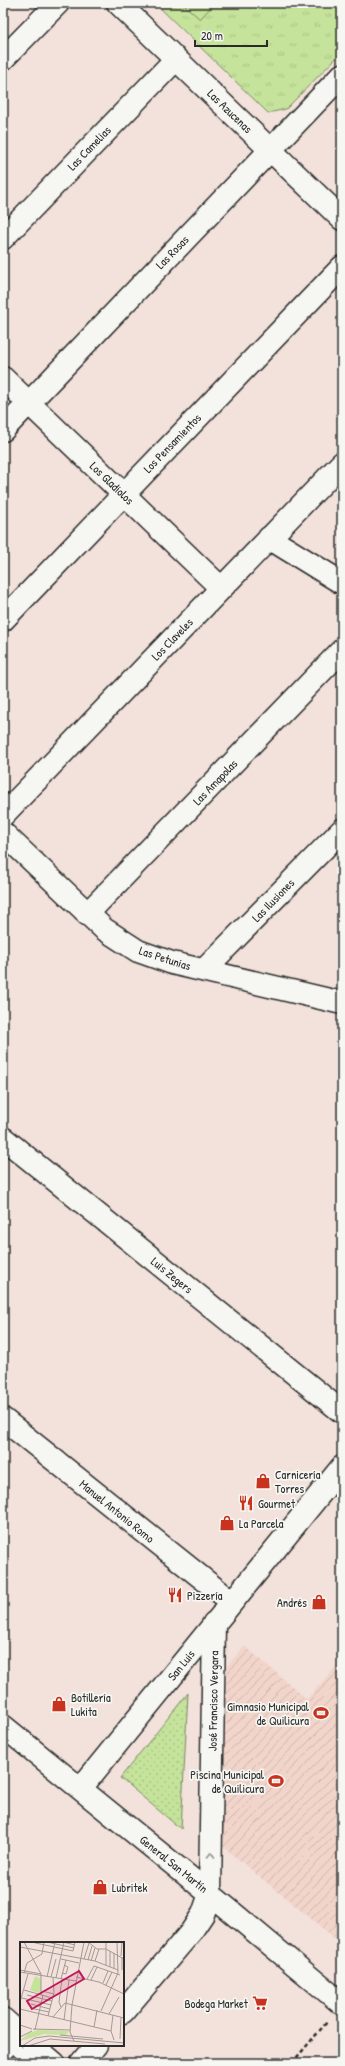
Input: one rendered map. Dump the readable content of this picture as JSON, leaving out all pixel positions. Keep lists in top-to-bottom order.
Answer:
{
  "streets": {
    "street": [
      "Las Azucenas",
      "Las Camelias",
      "Las Rosas",
      "Los Pensamientos",
      "Los Gladiolos",
      "Los Claveles",
      "Las Amapolas",
      "Las Ilusiones",
      "Las Petunias",
      "Luis Zegers",
      "Manuel Antonio Romo",
      "San Luis",
      "José Francisco Vergara",
      "General San Martín"
    ]
  },
  "crossings": [
    ["Las Azucenas", "Las Camelias"],
    ["Las Azucenas", "Las Rosas"],
    ["Las Rosas", "Los Gladiolos"],
    ["Los Pensamientos", "Los Gladiolos"],
    ["Los Gladiolos", "Los Claveles"],
    ["Las Amapolas", "Las Petunias"],
    ["Las Ilusiones", "Las Petunias"],
    ["Manuel Antonio Romo", "San Luis"],
    ["San Luis", "José Francisco Vergara"],
    ["San Luis", "General San Martín"],
    ["José Francisco Vergara", "General San Martín"]
  ],
  "one_way": ["José Francisco Vergara"],
  "places": {
    "shop": [
      "Carnicería Torres",
      "La Parcela",
      "Andrés",
      "Botillería Lukita",
      "Lubritek"
    ],
    "restaurant": ["Gourmet", "Pizzería"],
    "sports": ["Gimnasio Municipal de Quilicura", "Piscina Municipal de Quilicura"],
    "supermarket": ["Bodega Market"]
  },
  "scale_bar": "20 m"
}
